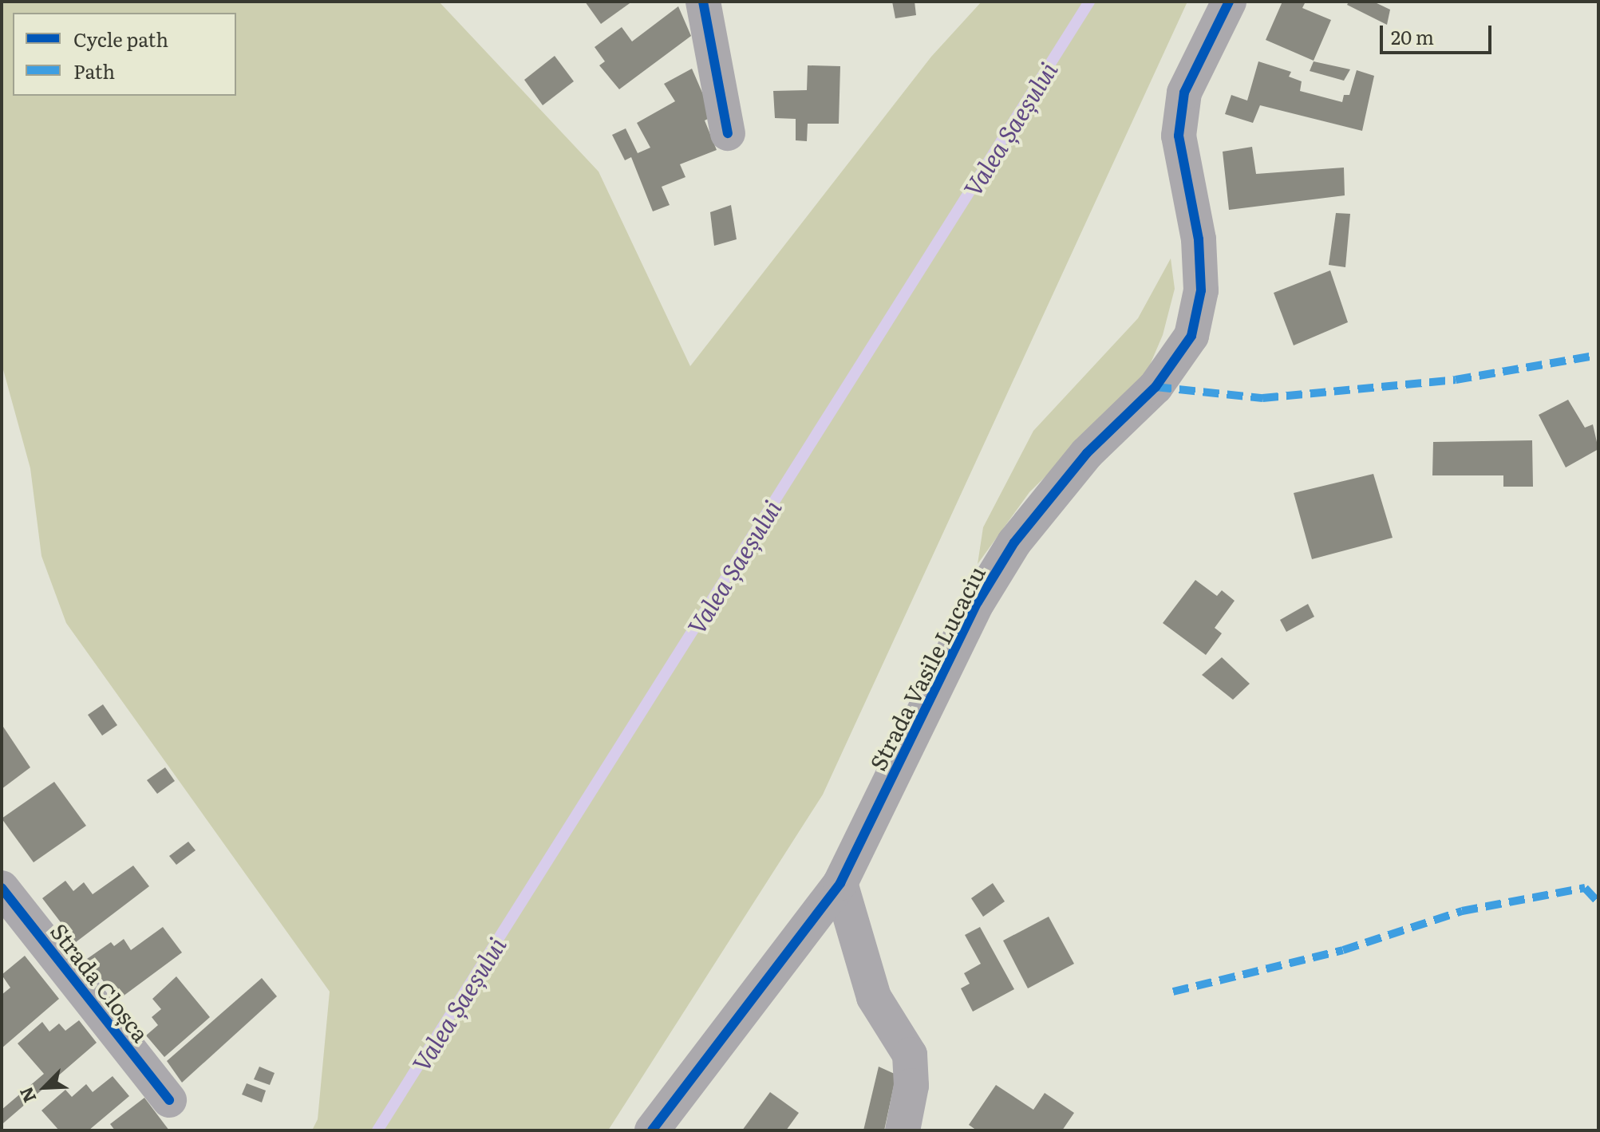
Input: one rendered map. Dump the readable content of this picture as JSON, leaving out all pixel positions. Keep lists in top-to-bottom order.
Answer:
{
  "streets": {
    "street": ["Strada Vasile Lucaciu", "Strada Cloșca"]
  },
  "water": ["Valea Șaeșului"],
  "legend": ["Cycle path", "Path"],
  "scale_bar": "20 m",
  "north": "bottom left"
}
